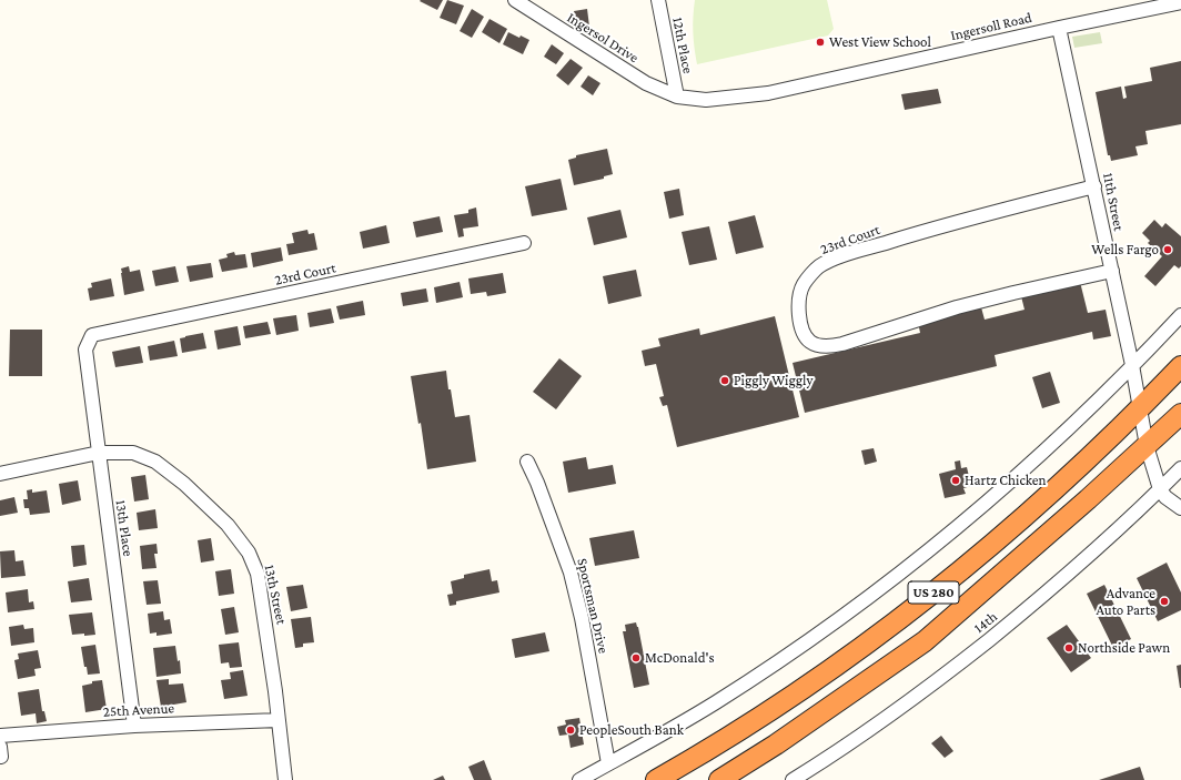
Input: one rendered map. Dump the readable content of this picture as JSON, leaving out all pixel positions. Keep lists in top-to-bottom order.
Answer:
{
  "streets": {
    "highway": ["US 280"],
    "street": [
      "Ingersoll Road",
      "Ingersol Drive",
      "12th Place",
      "11th Street",
      "23rd Court",
      "13th Place",
      "13th Street",
      "Sportsman Drive",
      "14th",
      "25th Avenue"
    ]
  },
  "crossings": [
    ["Ingersoll Road", "Ingersol Drive"],
    ["Ingersoll Road", "12th Place"],
    ["Ingersoll Road", "11th Street"],
    ["Ingersol Drive", "12th Place"],
    ["11th Street", "23rd Court"],
    ["11th Street", "US 280"],
    ["23rd Court", "13th Place"],
    ["13th Place", "13th Street"],
    ["13th Place", "25th Avenue"],
    ["13th Street", "25th Avenue"]
  ],
  "places": [
    "West View School",
    "Wells Fargo",
    "Piggly Wiggly",
    "Hartz Chicken",
    "Advance Auto Parts",
    "Northside Pawn",
    "McDonald's",
    "PeopleSouth Bank"
  ]
}
